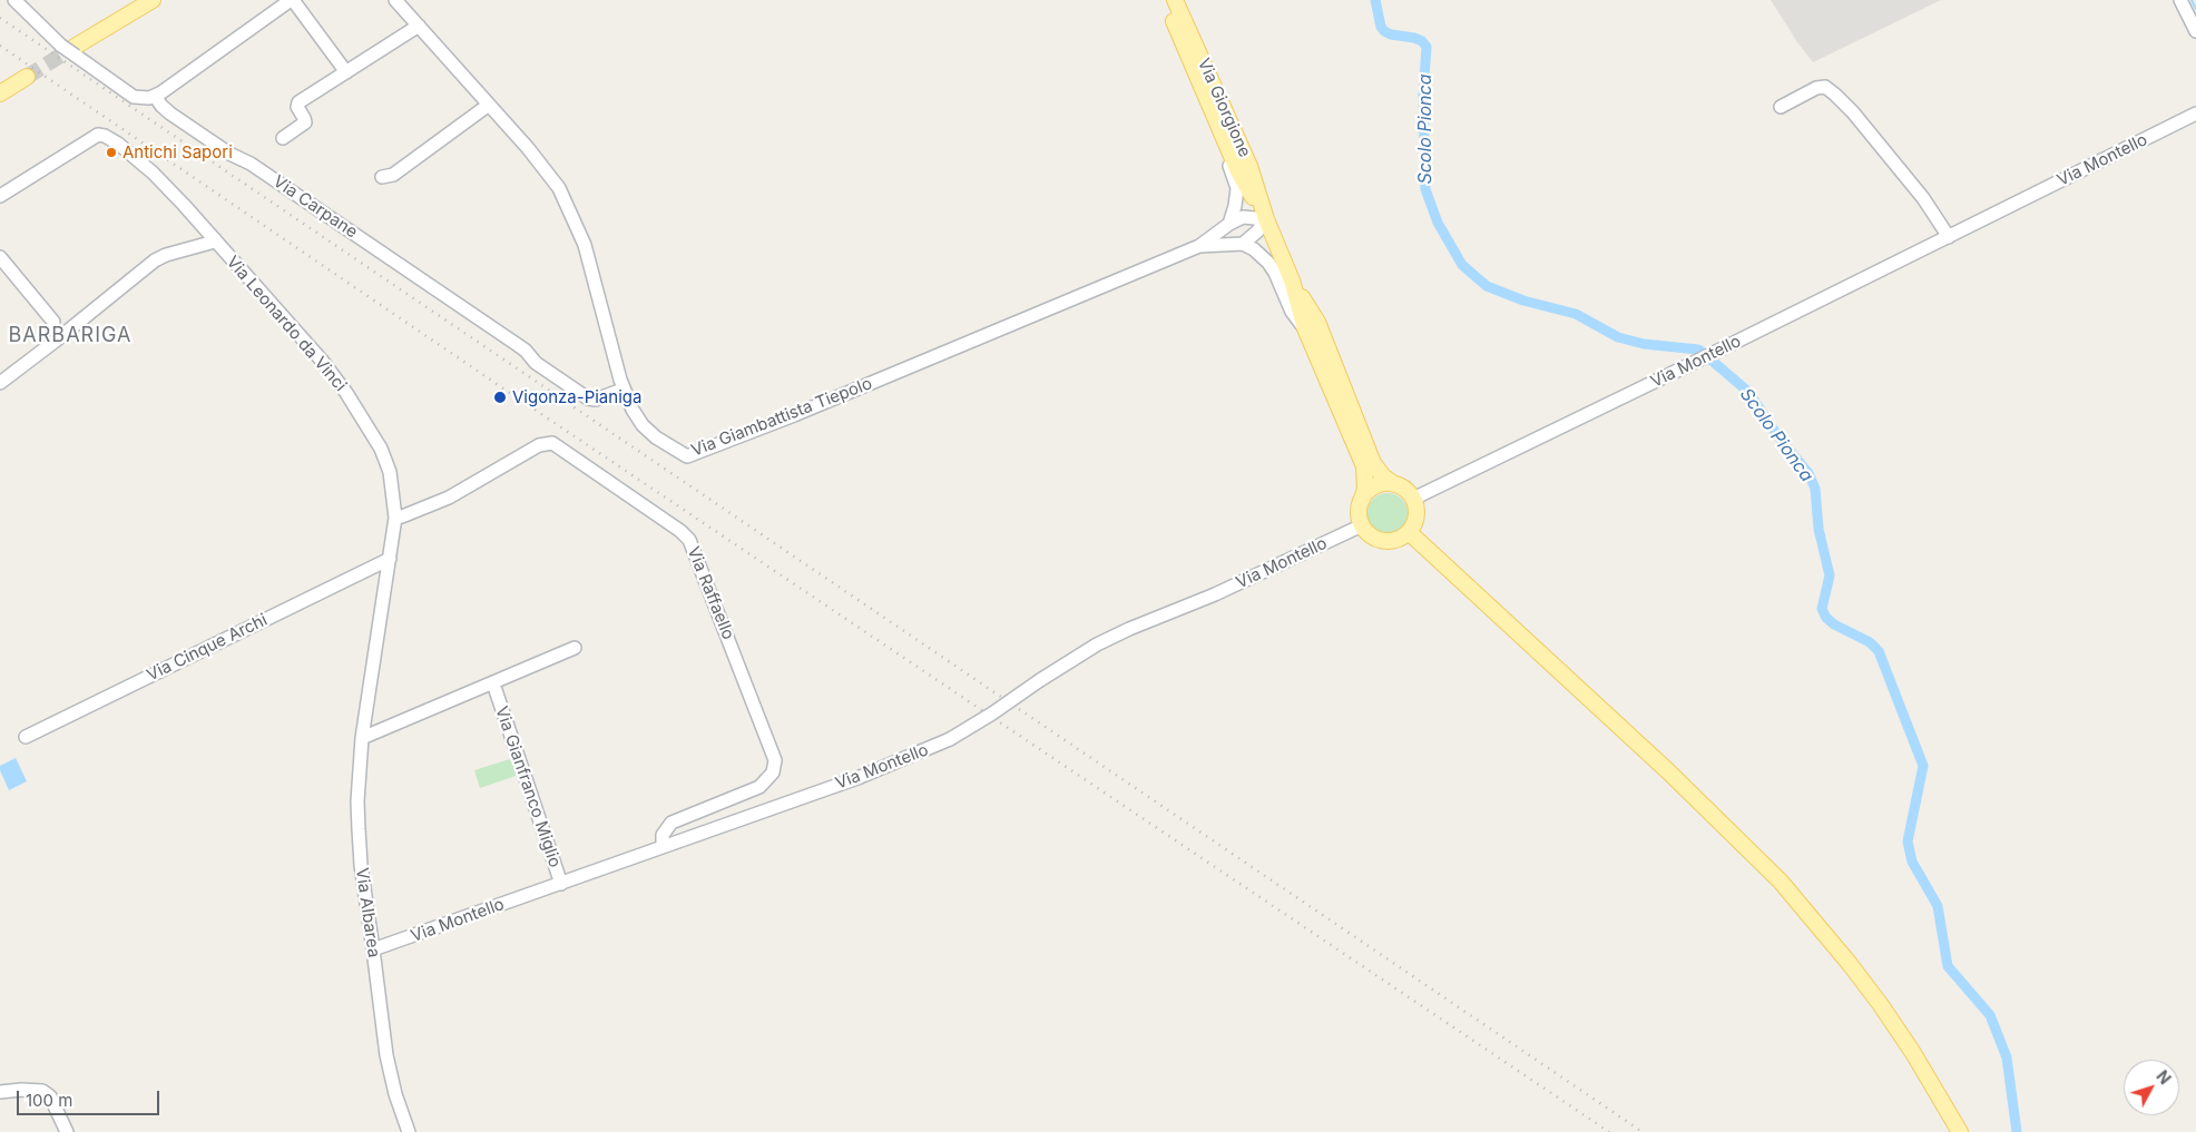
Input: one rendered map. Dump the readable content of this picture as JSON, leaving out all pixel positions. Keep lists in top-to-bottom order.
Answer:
{
  "streets": {
    "main road": ["Via Giorgione"],
    "street": [
      "Via Montello",
      "Via Carpane",
      "Via Leonardo da Vinci",
      "Via Giambattista Tiepolo",
      "Via Raffaello",
      "Via Cinque Archi",
      "Via Gianfranco Miglio",
      "Via Albarea"
    ]
  },
  "crossings": [
    ["Via Giorgione", "Via Montello"],
    ["Via Giorgione", "Via Giambattista Tiepolo"],
    ["Via Montello", "Via Raffaello"],
    ["Via Montello", "Via Gianfranco Miglio"],
    ["Via Montello", "Via Albarea"],
    ["Via Carpane", "Via Giambattista Tiepolo"],
    ["Via Leonardo da Vinci", "Via Raffaello"],
    ["Via Leonardo da Vinci", "Via Cinque Archi"],
    ["Via Leonardo da Vinci", "Via Albarea"]
  ],
  "districts": ["BARBARIGA"],
  "water": ["Scolo Pionca"],
  "places": ["Antichi Sapori", "Vigonza-Pianiga"],
  "scale_bar": "100 m",
  "north": "top right"
}
